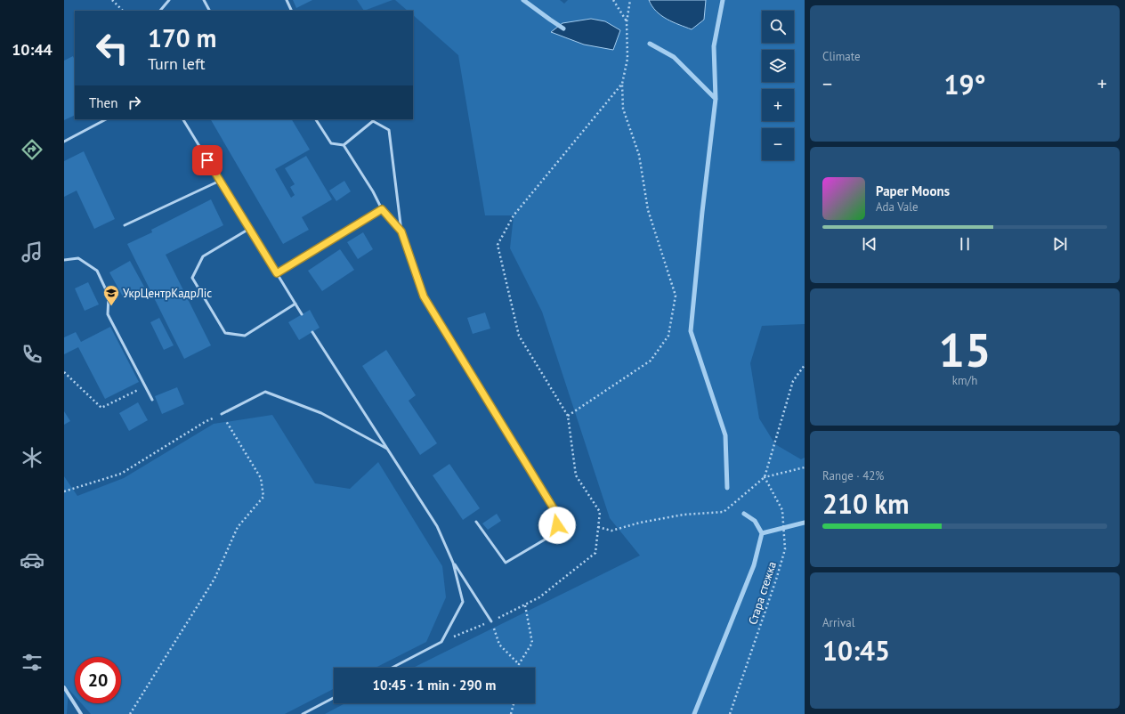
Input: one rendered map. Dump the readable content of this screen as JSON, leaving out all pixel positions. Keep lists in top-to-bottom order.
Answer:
{
  "streets": {
    "path": ["Стара стежка"]
  },
  "places": {
    "school or university": ["УкрЦентрКадрЛіс"]
  },
  "page": {
    "tabs": "10:44",
    "tile": [
      "Climate",
      ["15", "km/h"],
      ["Range · 42%", "210 km"],
      ["Arrival", "10:45"]
    ],
    "map_buttons": ["+", "−"],
    "turn": ["170 m", "Turn left"],
    "heat": ["−", "19°", "+"],
    "then": "Then",
    "song": ["Paper Moons", "Ada Vale"],
    "limit": "20",
    "trip": "10:45 · 1 min · 290 m"
  }
}
